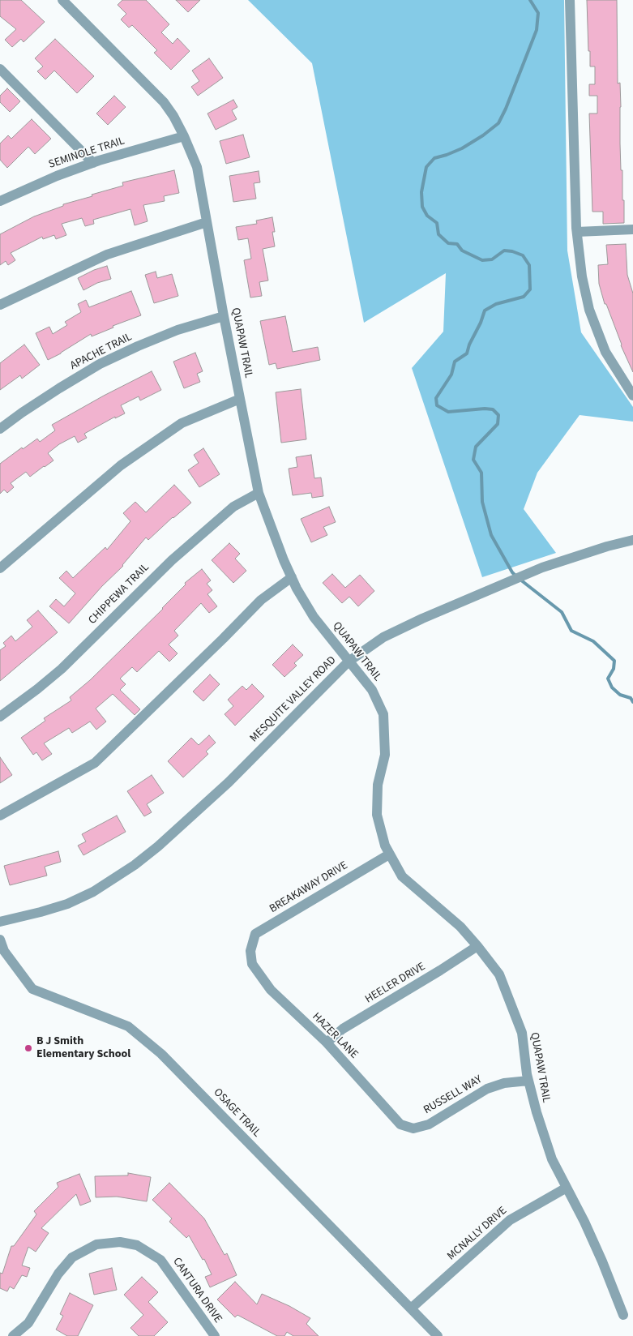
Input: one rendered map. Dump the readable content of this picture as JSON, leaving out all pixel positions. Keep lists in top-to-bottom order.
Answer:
{
  "streets": {
    "street": [
      "SEMINOLE TRAIL",
      "QUAPAW TRAIL",
      "APACHE TRAIL",
      "CHIPPEWA TRAIL",
      "MESQUITE VALLEY ROAD",
      "BREAKAWAY DRIVE",
      "HEELER DRIVE",
      "HAZER LANE",
      "RUSSELL WAY",
      "OSAGE TRAIL",
      "MCNALLY DRIVE",
      "CANTURA DRIVE"
    ]
  },
  "crossings": [
    ["SEMINOLE TRAIL", "QUAPAW TRAIL"],
    ["QUAPAW TRAIL", "APACHE TRAIL"],
    ["QUAPAW TRAIL", "CHIPPEWA TRAIL"],
    ["QUAPAW TRAIL", "MESQUITE VALLEY ROAD"],
    ["QUAPAW TRAIL", "BREAKAWAY DRIVE"],
    ["QUAPAW TRAIL", "HEELER DRIVE"],
    ["QUAPAW TRAIL", "RUSSELL WAY"],
    ["QUAPAW TRAIL", "MCNALLY DRIVE"],
    ["BREAKAWAY DRIVE", "HAZER LANE"],
    ["HEELER DRIVE", "HAZER LANE"],
    ["HAZER LANE", "RUSSELL WAY"],
    ["OSAGE TRAIL", "MCNALLY DRIVE"]
  ],
  "places": ["B J Smith Elementary School"]
}
